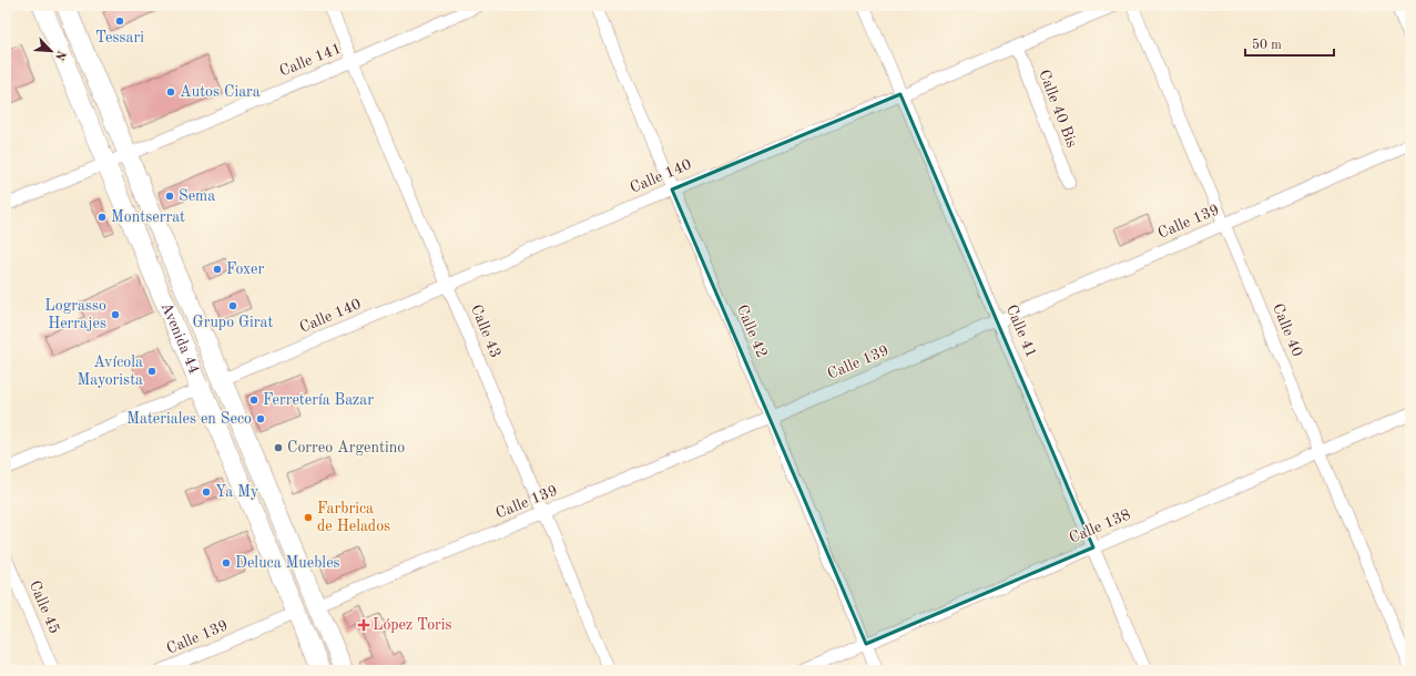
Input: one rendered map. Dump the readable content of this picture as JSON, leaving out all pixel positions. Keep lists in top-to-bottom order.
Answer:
{
  "streets": {
    "highway": ["Avenida 44"],
    "street": [
      "Calle 141",
      "Calle 40 Bis",
      "Calle 140",
      "Calle 139",
      "Calle 40",
      "Calle 43",
      "Calle 42",
      "Calle 41",
      "Calle 138",
      "Calle 45"
    ]
  },
  "crossings": [
    ["Calle 141", "Calle 43"],
    ["Calle 141", "Avenida 44"],
    ["Calle 40 Bis", "Calle 140"],
    ["Calle 140", "Calle 43"],
    ["Calle 140", "Calle 42"],
    ["Calle 140", "Calle 41"],
    ["Calle 140", "Avenida 44"],
    ["Calle 139", "Calle 40"],
    ["Calle 139", "Calle 43"],
    ["Calle 139", "Calle 42"],
    ["Calle 139", "Calle 41"],
    ["Calle 139", "Avenida 44"],
    ["Calle 40", "Calle 138"],
    ["Calle 42", "Calle 138"],
    ["Calle 41", "Calle 138"]
  ],
  "places": {
    "other": [
      "Tessari",
      "Autos Ciara",
      "Sema",
      "Montserrat",
      "Foxer",
      "Grupo Girat",
      "Lograsso Herrajes",
      "Avícola Mayorista",
      "Ferretería Bazar",
      "Materiales en Seco",
      "Correo Argentino",
      "Ya My",
      "Farbrica de Helados",
      "Deluca Muebles"
    ],
    "health": ["López Toris"]
  },
  "scale_bar": "50 m",
  "north": "bottom right"
}
